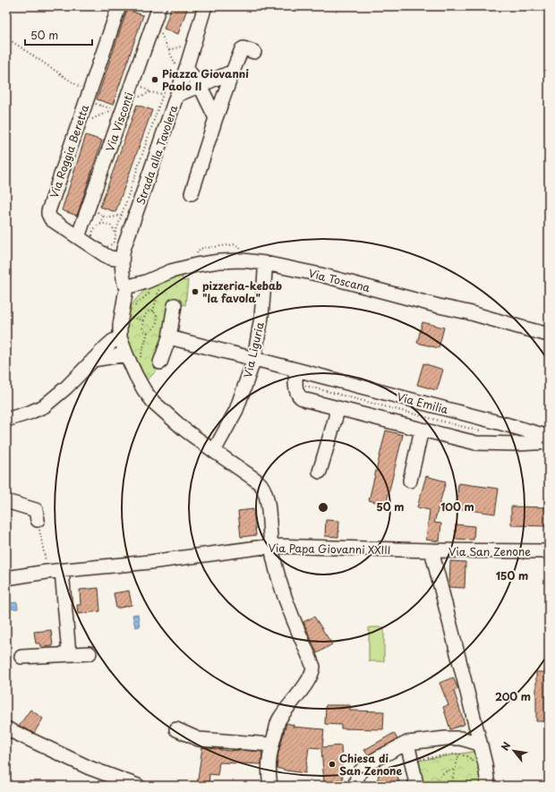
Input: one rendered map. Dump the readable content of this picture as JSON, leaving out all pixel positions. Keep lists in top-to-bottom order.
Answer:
{
  "streets": {
    "street": [
      "Via Visconti",
      "Via Roggia Beretta",
      "Strada alla Tavolera",
      "Via Toscana",
      "Via Liguria",
      "Via Emilia",
      "Via Papa Giovanni XXIII",
      "Via San Zenone"
    ]
  },
  "crossings": [
    ["Via Visconti", "Via Roggia Beretta"],
    ["Via Roggia Beretta", "Strada alla Tavolera"],
    ["Strada alla Tavolera", "Via Toscana"],
    ["Strada alla Tavolera", "Via Liguria"],
    ["Strada alla Tavolera", "Via Papa Giovanni XXIII"],
    ["Via Toscana", "Via Liguria"],
    ["Via Liguria", "Via Emilia"],
    ["Via Papa Giovanni XXIII", "Via San Zenone"]
  ],
  "places": ["Piazza Giovanni Paolo II", "pizzeria-kebab \"la favola\"", "Chiesa di San Zenone"],
  "scale_bar": "50 m",
  "north": "top left",
  "rings": [
    "50 m",
    "100 m",
    "150 m",
    "200 m"
  ]
}
